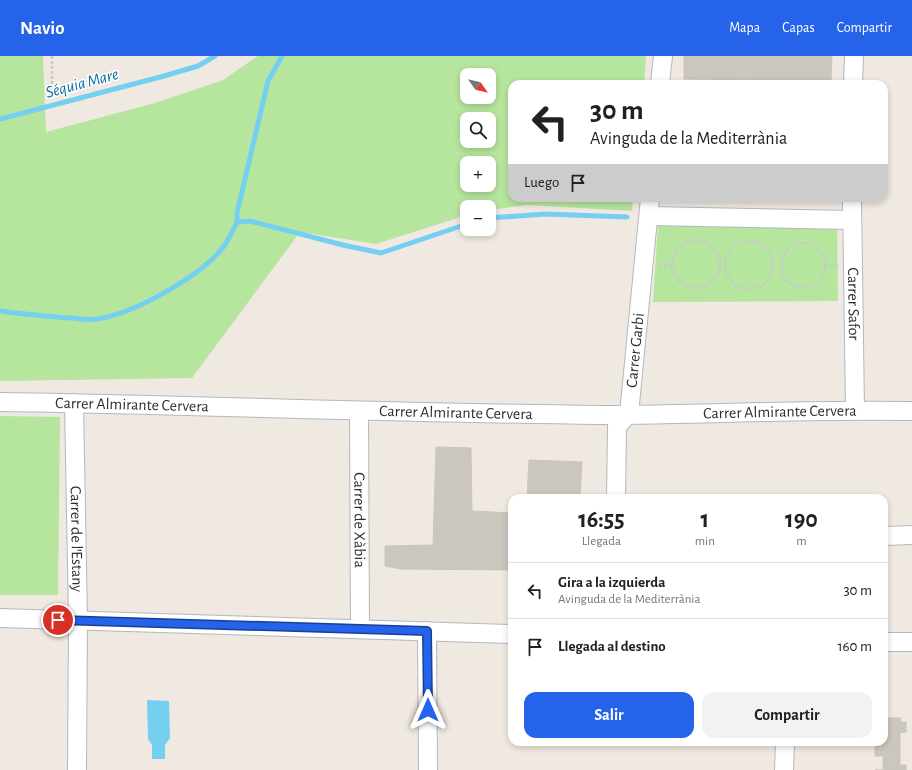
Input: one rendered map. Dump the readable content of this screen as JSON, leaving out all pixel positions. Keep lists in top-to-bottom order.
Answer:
{
  "streets": {
    "street": [
      "Carrer Safor",
      "Carrer Garbi",
      "Carrer Almirante Cervera",
      "Carrer de Xàbia",
      "Carrer de l'Estany"
    ]
  },
  "crossings": [
    ["Carrer Safor", "Carrer Almirante Cervera"],
    ["Carrer Garbi", "Carrer Almirante Cervera"],
    ["Carrer Almirante Cervera", "Carrer de Xàbia"],
    ["Carrer Almirante Cervera", "Carrer de l'Estany"]
  ],
  "water": ["Séquia Mare"],
  "north": "bottom right",
  "page": {
    "header": "Navio",
    "nav": ["Mapa", "Capas", "Compartir"],
    "map_buttons": ["+", "−"],
    "turn": ["30 m", "Avinguda de la Mediterrània"],
    "then": "Luego",
    "eta": [
      "16:55",
      "Llegada",
      "1",
      "min",
      "190",
      "m"
    ],
    "list": [
      {
        "name": "Gira a la izquierda",
        "note": "Avinguda de la Mediterrània",
        "value": "30 m"
      },
      {
        "name": "Llegada al destino",
        "value": "160 m"
      }
    ],
    "buttons": ["Salir", "Compartir"]
  }
}
